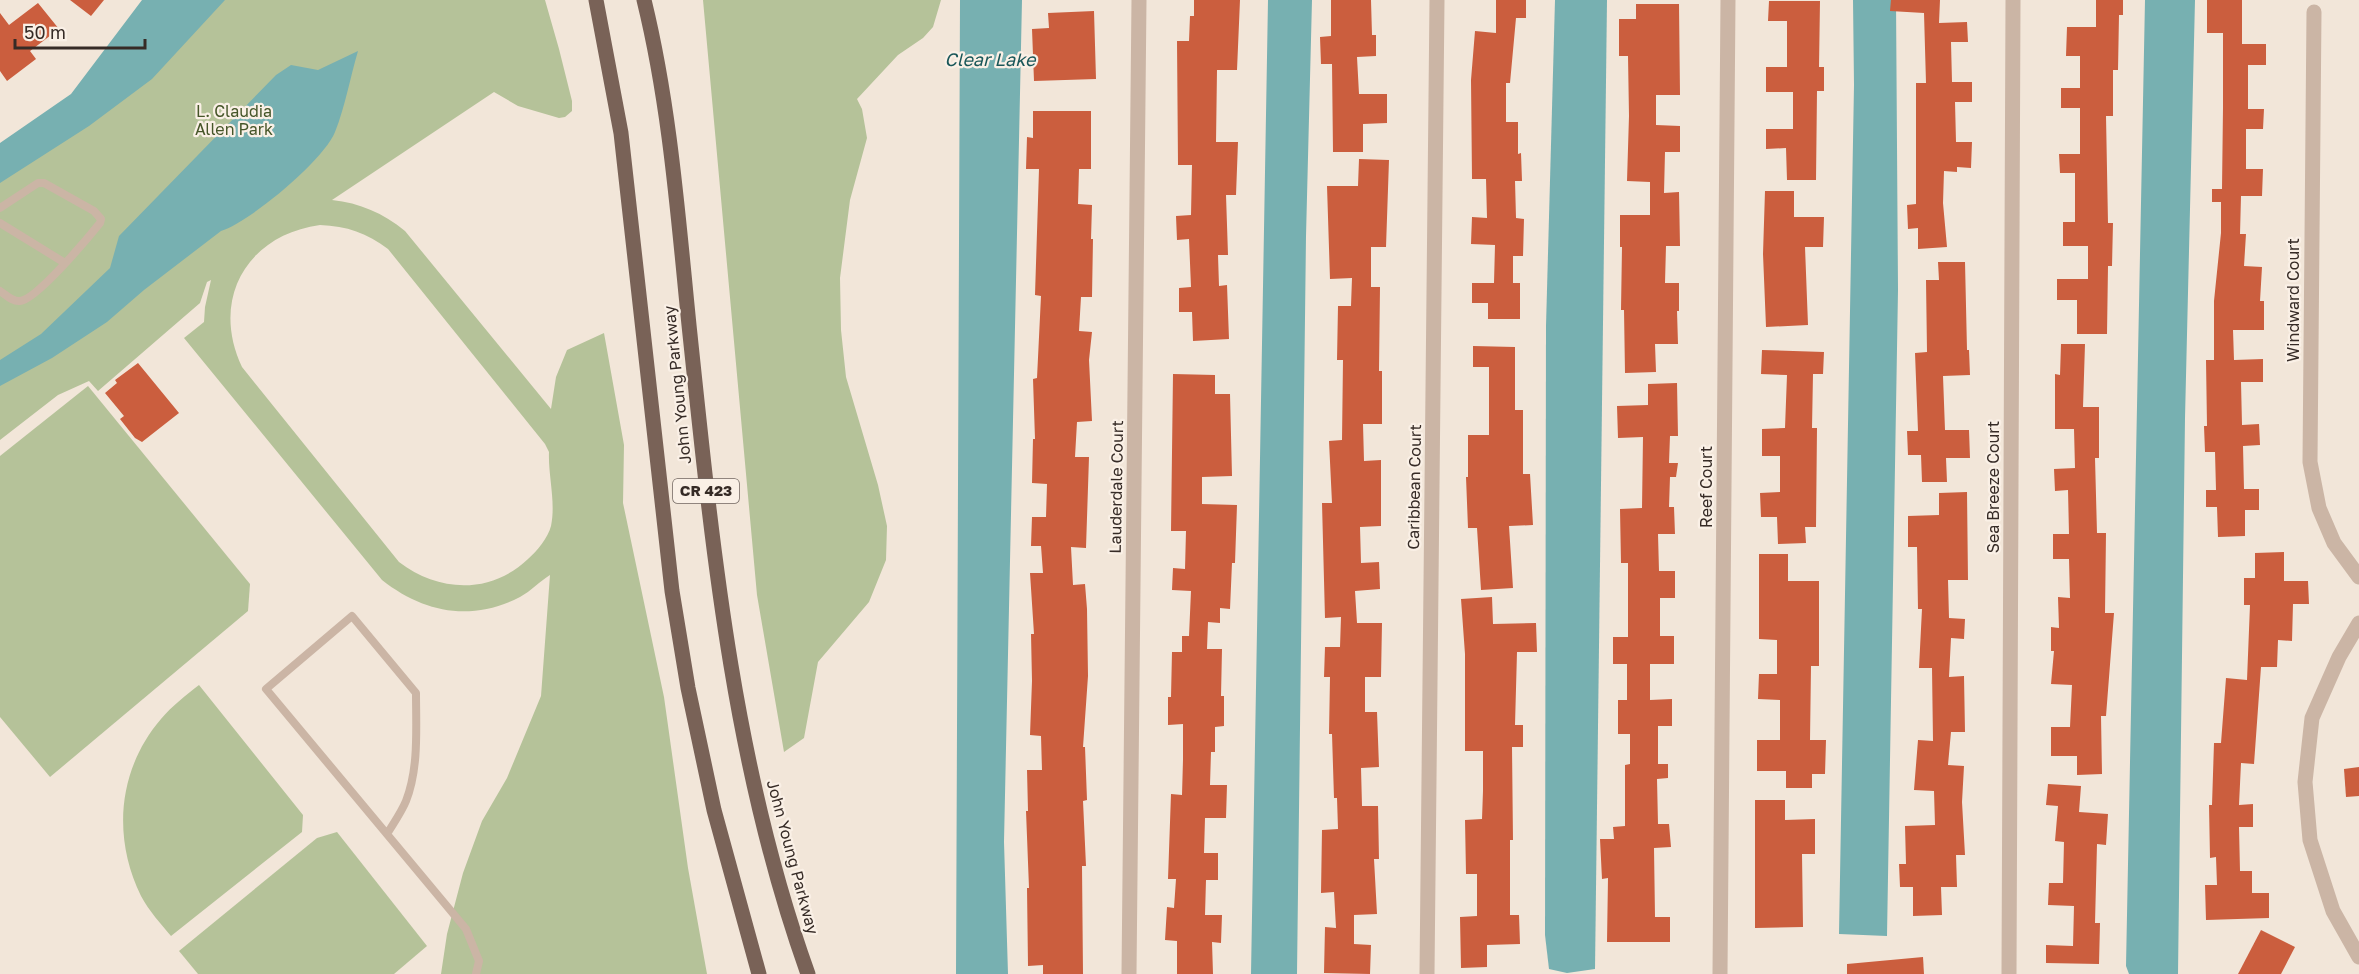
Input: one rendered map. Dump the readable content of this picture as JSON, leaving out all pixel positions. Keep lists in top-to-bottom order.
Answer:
{
  "streets": {
    "main road": ["John Young Parkway", "CR 423"],
    "street": [
      "Windward Court",
      "Lauderdale Court",
      "Caribbean Court",
      "Reef Court",
      "Sea Breeze Court"
    ]
  },
  "water": ["Clear Lake"],
  "parks": ["L. Claudia Allen Park"],
  "scale_bar": "50 m"
}
